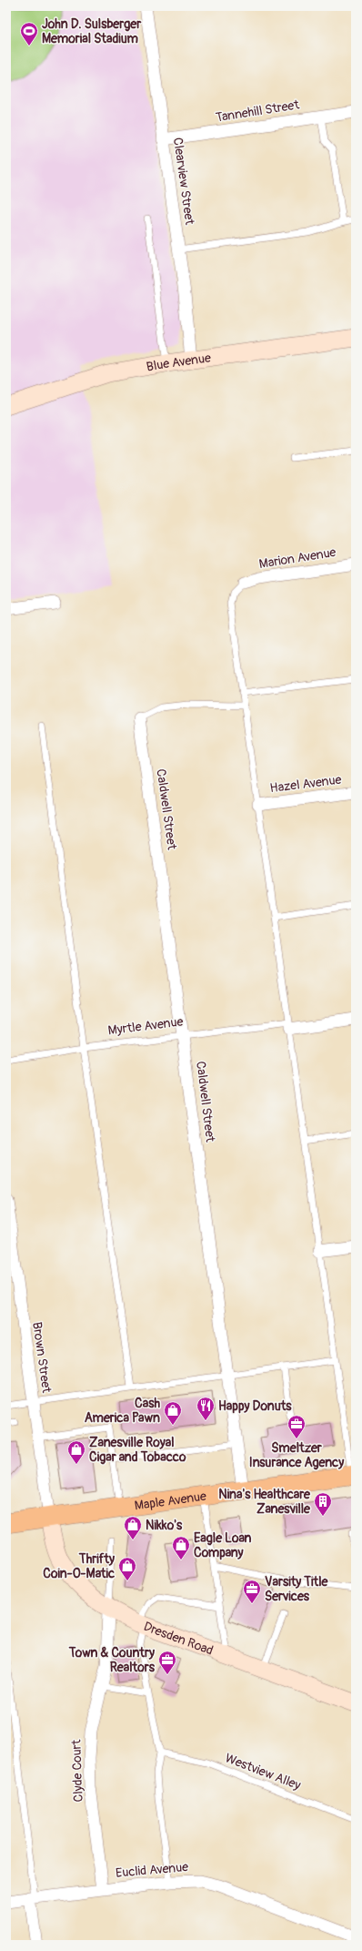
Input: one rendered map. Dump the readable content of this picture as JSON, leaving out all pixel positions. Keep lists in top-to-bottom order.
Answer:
{
  "streets": {
    "main road": ["Maple Avenue"],
    "street": [
      "Tannehill Street",
      "Clearview Street",
      "Blue Avenue",
      "Marion Avenue",
      "Hazel Avenue",
      "Caldwell Street",
      "Myrtle Avenue",
      "Brown Street",
      "Dresden Road",
      "Clyde Court",
      "Euclid Avenue"
    ],
    "lane": ["Westview Alley"]
  },
  "crossings": [
    ["Tannehill Street", "Clearview Street"],
    ["Clearview Street", "Blue Avenue"],
    ["Caldwell Street", "Myrtle Avenue"],
    ["Caldwell Street", "Maple Avenue"],
    ["Brown Street", "Maple Avenue"],
    ["Brown Street", "Dresden Road"],
    ["Maple Avenue", "Dresden Road"],
    ["Dresden Road", "Clyde Court"],
    ["Clyde Court", "Euclid Avenue"]
  ],
  "places": {
    "sports": ["John D. Sulsberger Memorial Stadium"],
    "restaurant": ["Happy Donuts"],
    "shop": [
      "Cash America Pawn",
      "Zanesville Royal Cigar and Tobacco",
      "Nikko's",
      "Eagle Loan Company",
      "Thrifty Coin-O-Matic"
    ],
    "office": ["Smeltzer Insurance Agency", "Varsity Title Services", "Town & Country Realtors"],
    "building": ["Nina's Healthcare Zanesville"]
  }
}
